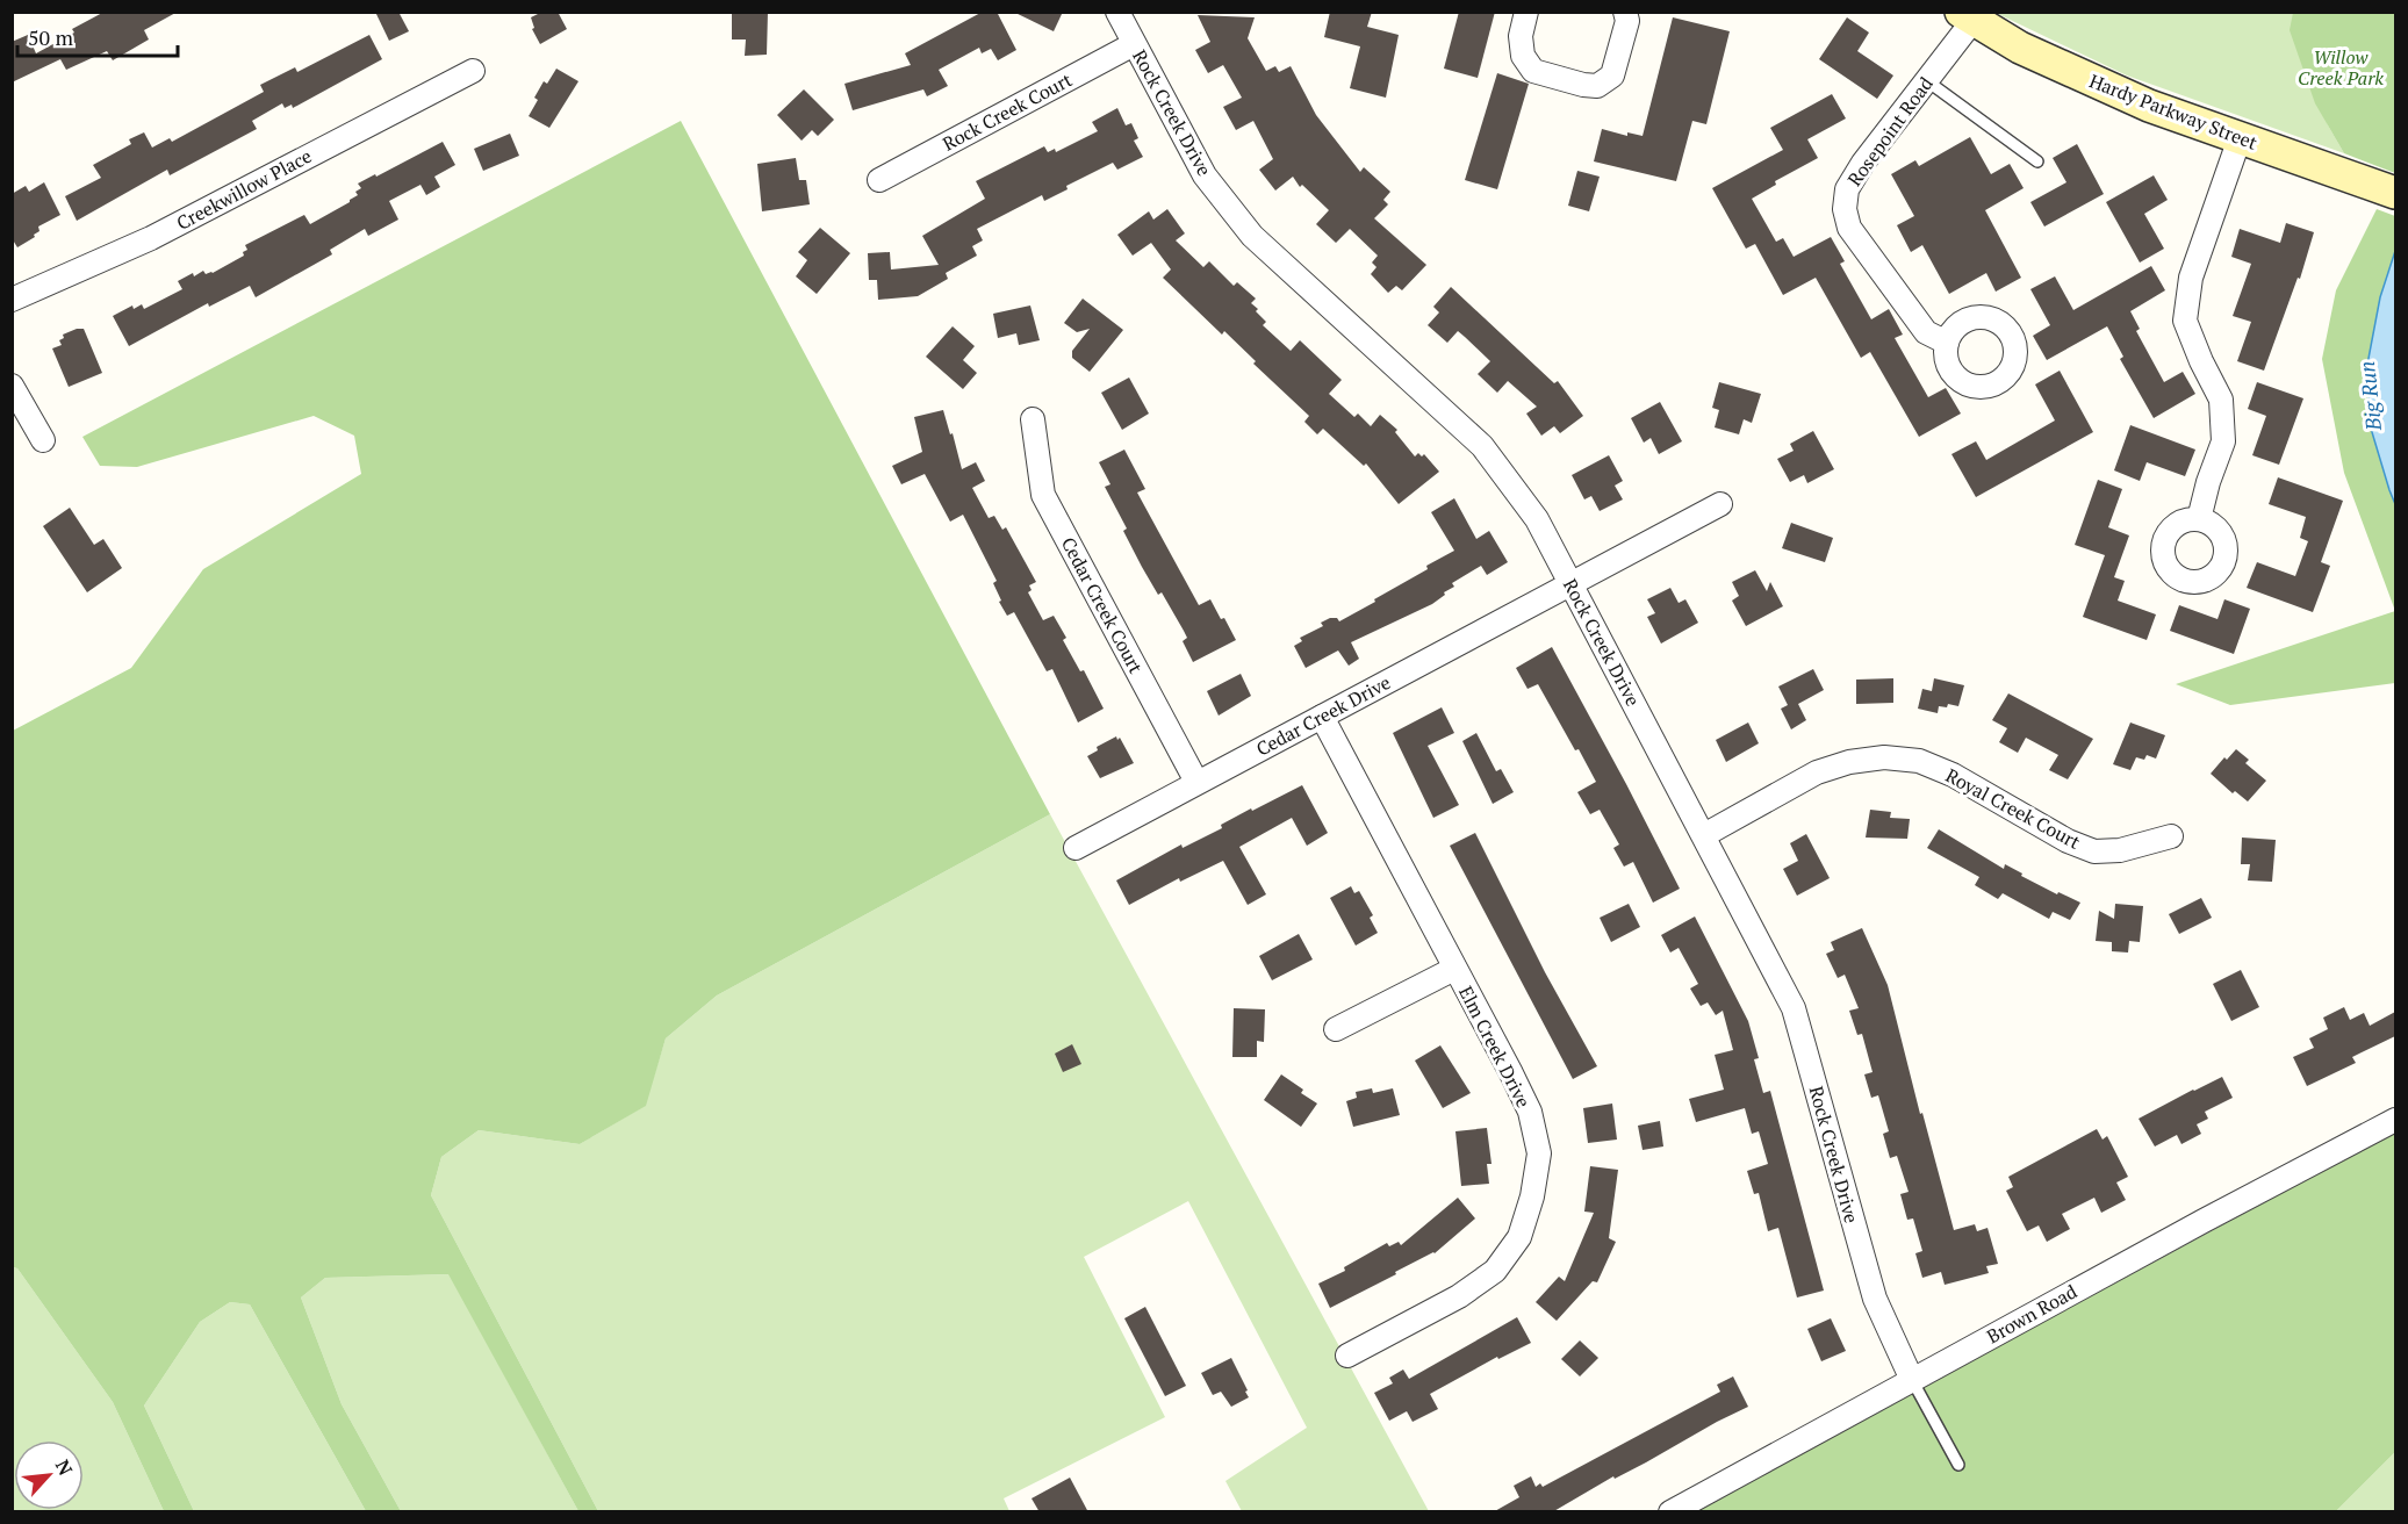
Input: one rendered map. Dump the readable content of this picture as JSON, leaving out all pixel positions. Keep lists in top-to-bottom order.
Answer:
{
  "streets": {
    "main road": ["Hardy Parkway Street"],
    "street": [
      "Rock Creek Court",
      "Rock Creek Drive",
      "Rosepoint Road",
      "Creekwillow Place",
      "Cedar Creek Court",
      "Cedar Creek Drive",
      "Royal Creek Court",
      "Elm Creek Drive",
      "Brown Road"
    ]
  },
  "crossings": [
    ["Rock Creek Court", "Rock Creek Drive"],
    ["Hardy Parkway Street", "Rosepoint Road"],
    ["Rock Creek Drive", "Cedar Creek Drive"],
    ["Rock Creek Drive", "Royal Creek Court"],
    ["Rock Creek Drive", "Brown Road"],
    ["Cedar Creek Court", "Cedar Creek Drive"],
    ["Cedar Creek Drive", "Elm Creek Drive"]
  ],
  "water": ["Big Run"],
  "parks": ["Willow Creek Park"],
  "scale_bar": "50 m",
  "north": "top right"
}
